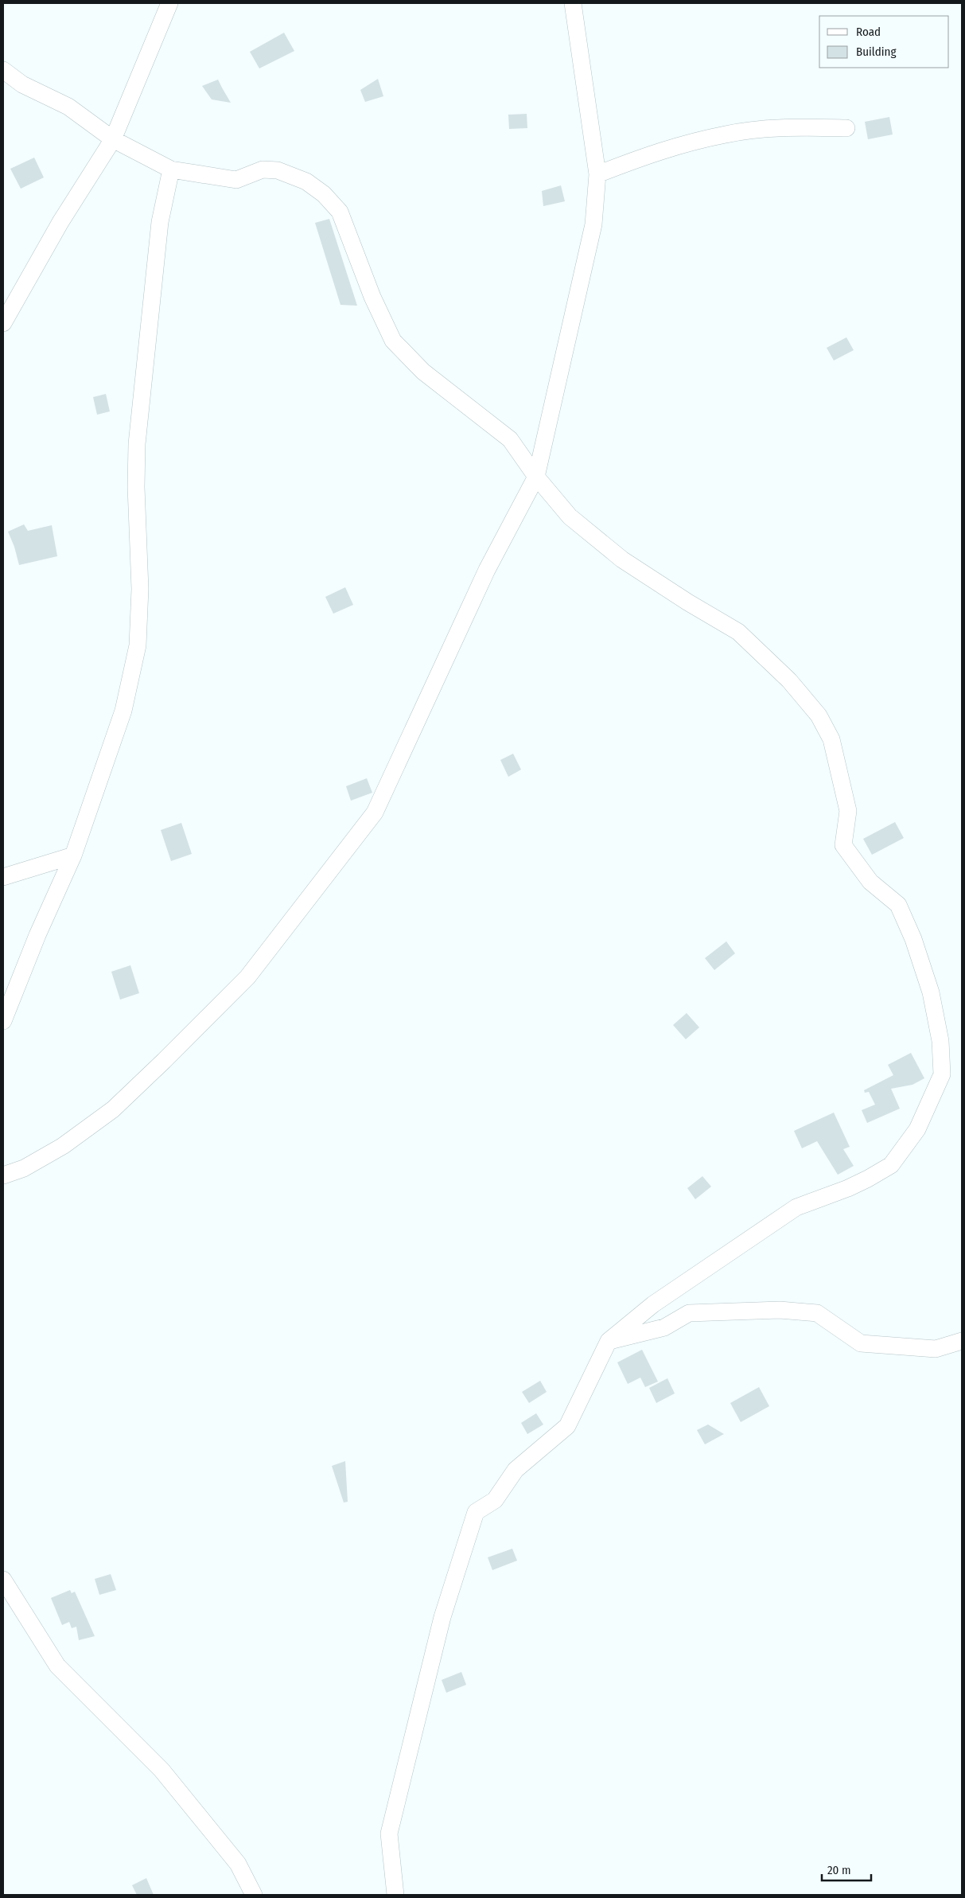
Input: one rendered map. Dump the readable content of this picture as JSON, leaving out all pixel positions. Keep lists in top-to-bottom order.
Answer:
{
  "legend": ["Road", "Building"],
  "scale_bar": "20 m"
}
